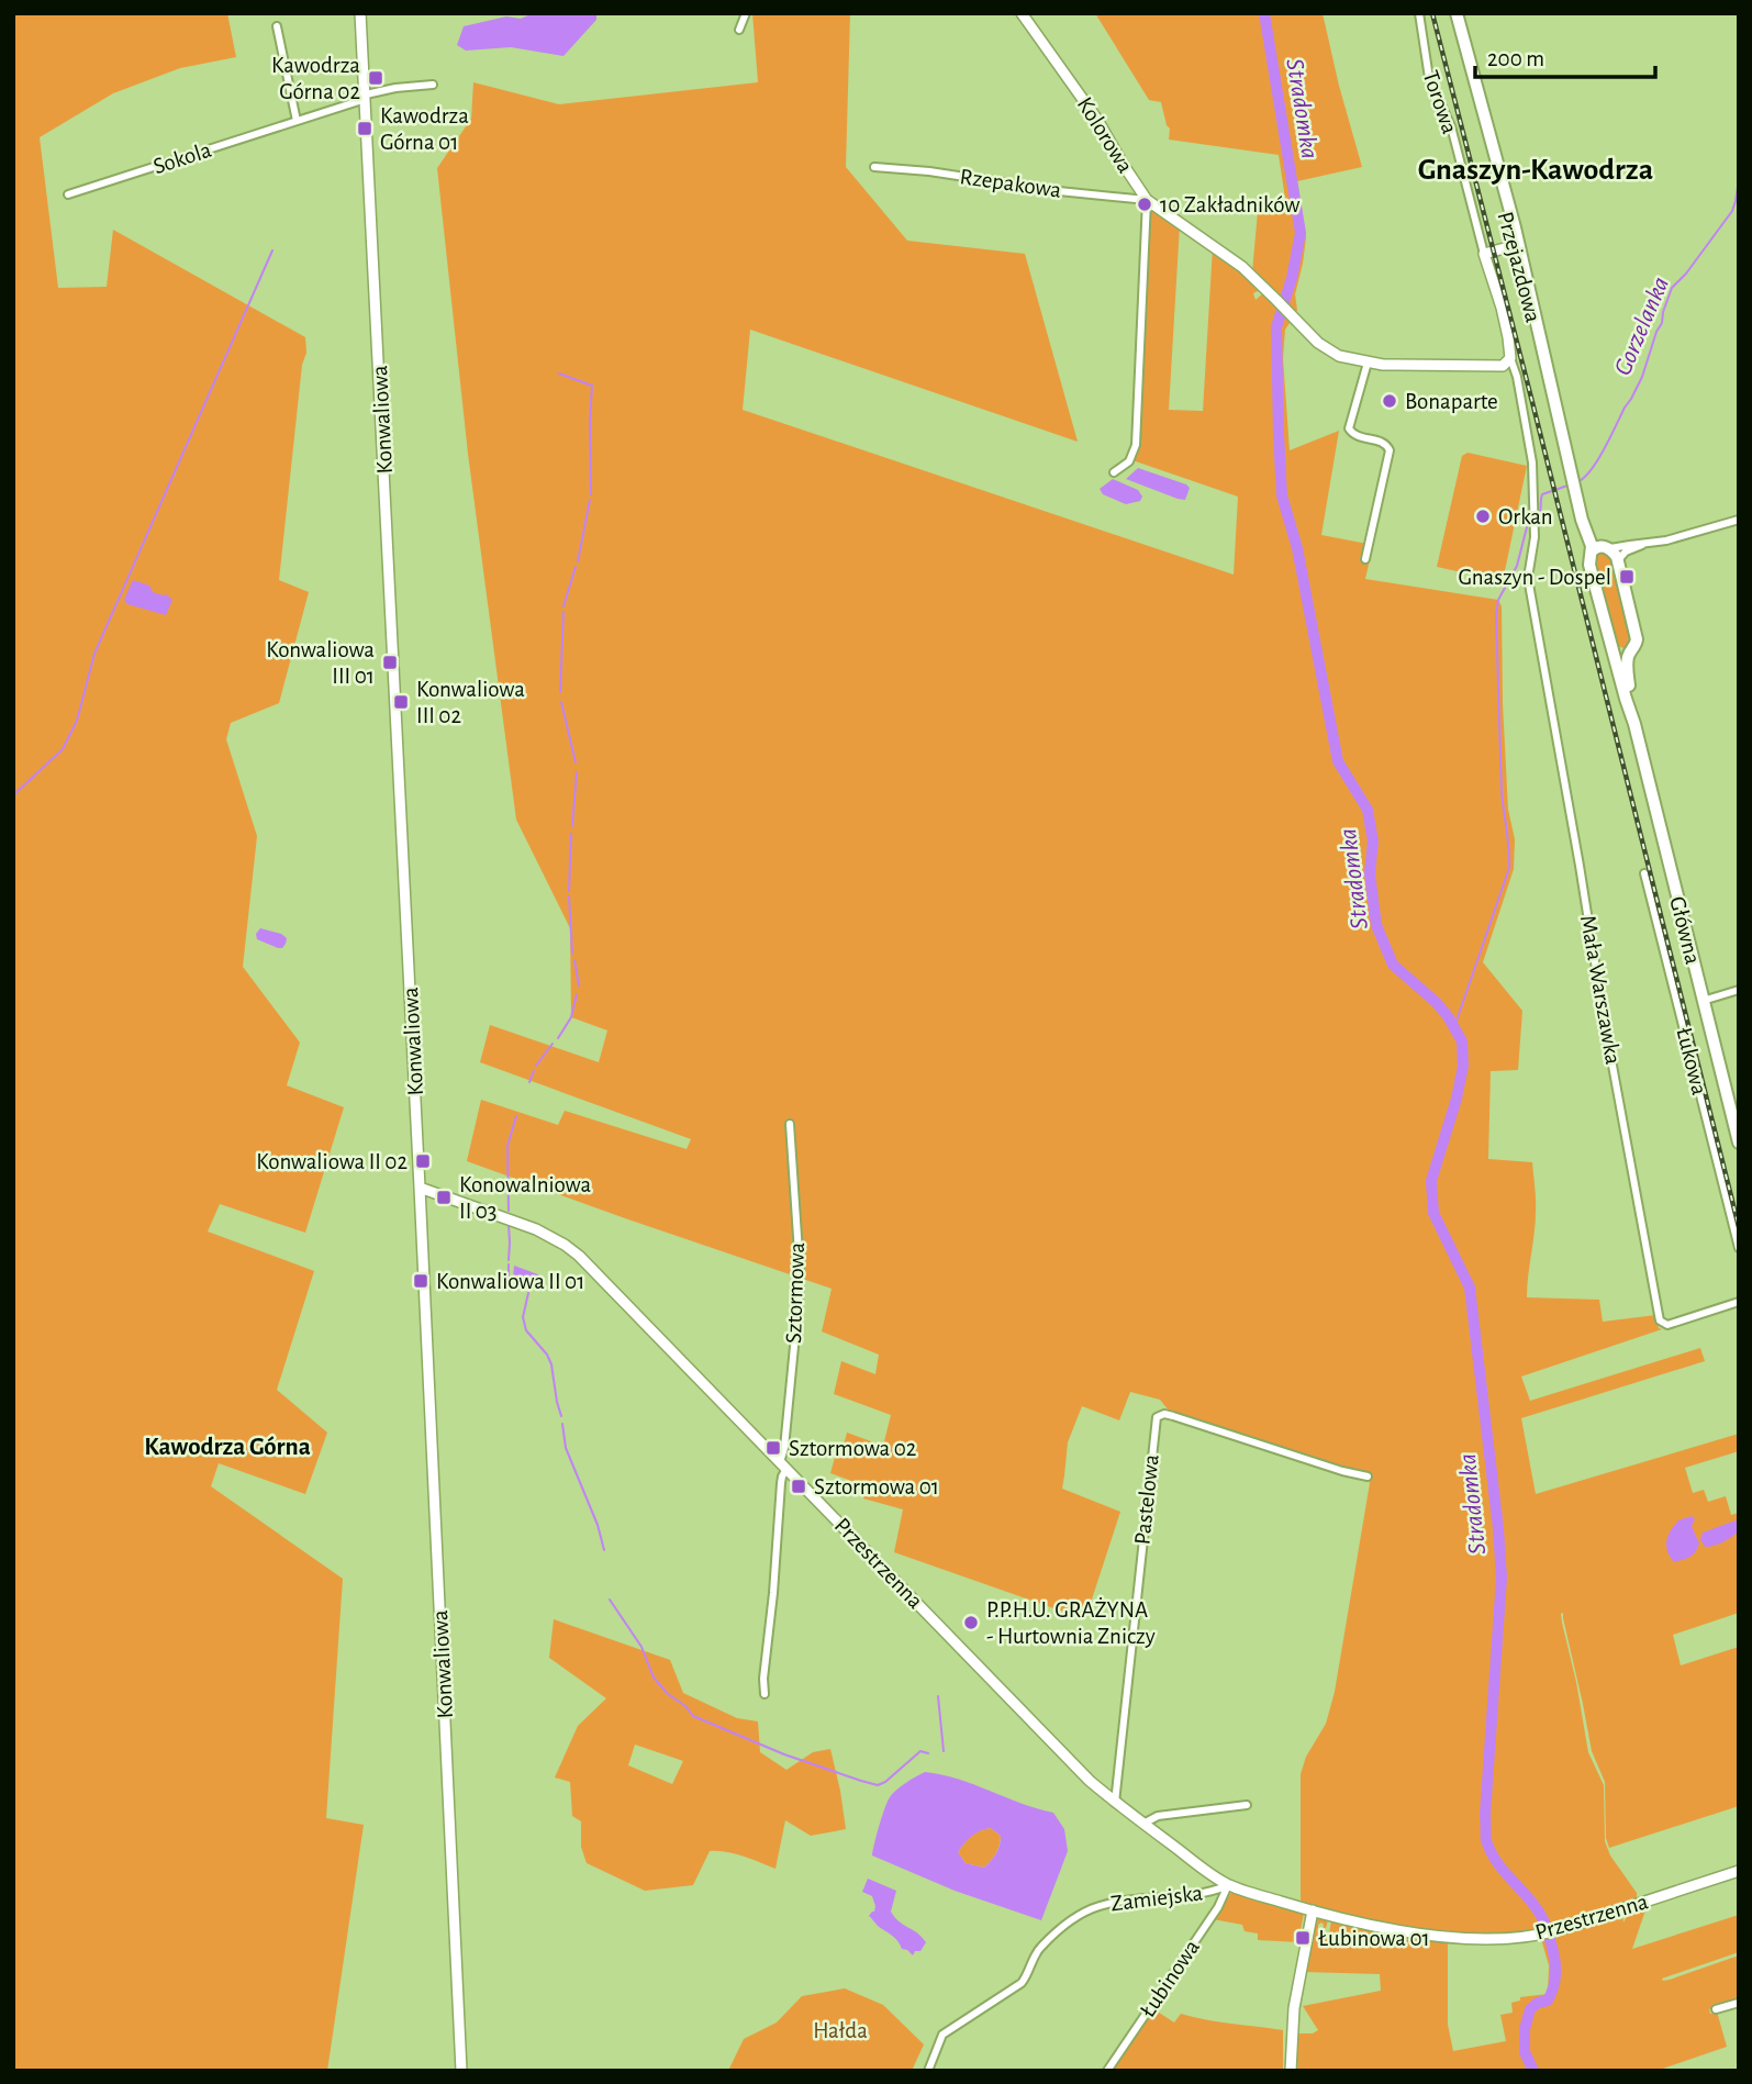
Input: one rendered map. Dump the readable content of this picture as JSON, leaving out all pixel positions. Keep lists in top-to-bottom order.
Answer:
{
  "streets": {
    "main road": ["Przejazdowa", "Główna"],
    "street": [
      "Torowa",
      "Kolorowa",
      "Sokola",
      "Rzepakowa",
      "Konwaliowa",
      "Mała Warszawka",
      "Łukowa",
      "Sztormowa",
      "Pastelowa",
      "Przestrzenna",
      "Zamiejska",
      "Łubinowa"
    ]
  },
  "crossings": [
    ["Torowa", "Kolorowa"],
    ["Torowa", "Mała Warszawka"],
    ["Kolorowa", "Rzepakowa"],
    ["Kolorowa", "Mała Warszawka"],
    ["Sokola", "Konwaliowa"],
    ["Przejazdowa", "Główna"],
    ["Konwaliowa", "Przestrzenna"],
    ["Sztormowa", "Przestrzenna"],
    ["Pastelowa", "Przestrzenna"],
    ["Przestrzenna", "Zamiejska"],
    ["Przestrzenna", "Łubinowa"],
    ["Zamiejska", "Łubinowa"]
  ],
  "districts": ["Gnaszyn-Kawodrza", "Kawodrza Górna"],
  "water": ["Stradomka", "Gorzelanka"],
  "parks": ["Hałda"],
  "places": {
    "transit": [
      "Kawodrza Górna 02",
      "Kawodrza Górna 01",
      "Gnaszyn - Dospel",
      "Konwaliowa III 01",
      "Konwaliowa III 02",
      "Konwaliowa II 02",
      "Konowalniowa II 03",
      "Konwaliowa II 01",
      "Sztormowa 02",
      "Sztormowa 01",
      "Łubinowa 01"
    ],
    "other": [
      "10 Zakładników",
      "Bonaparte",
      "Orkan",
      "P.P.H.U. GRAŻYNA - Hurtownia Zniczy"
    ]
  },
  "scale_bar": "200 m"
}
